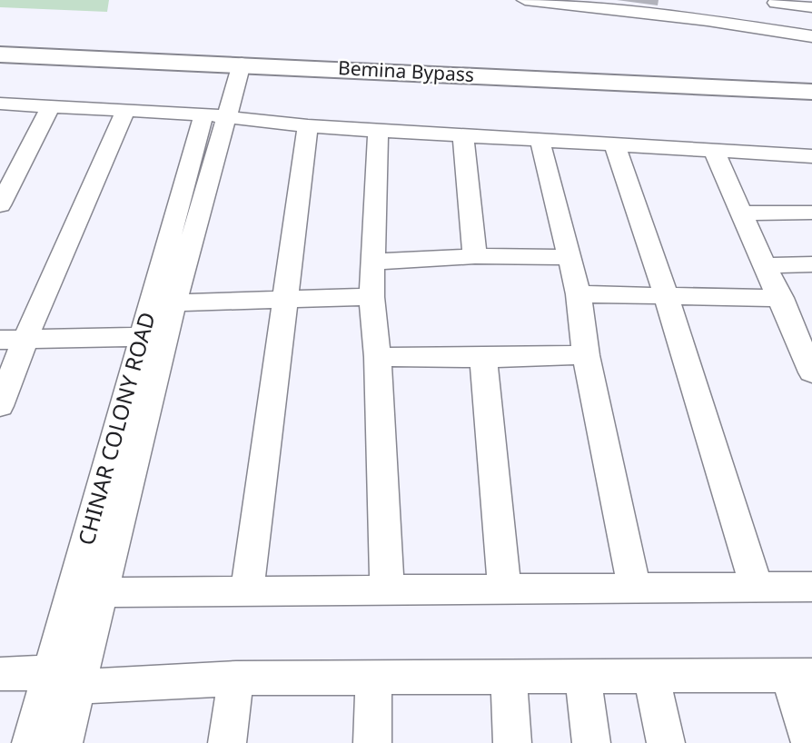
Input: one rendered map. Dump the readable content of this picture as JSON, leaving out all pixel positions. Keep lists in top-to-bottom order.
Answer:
{
  "streets": {
    "highway": ["Bemina Bypass"],
    "street": ["CHINAR COLONY ROAD"]
  },
  "crossings": [
    ["Bemina Bypass", "CHINAR COLONY ROAD"]
  ]
}
